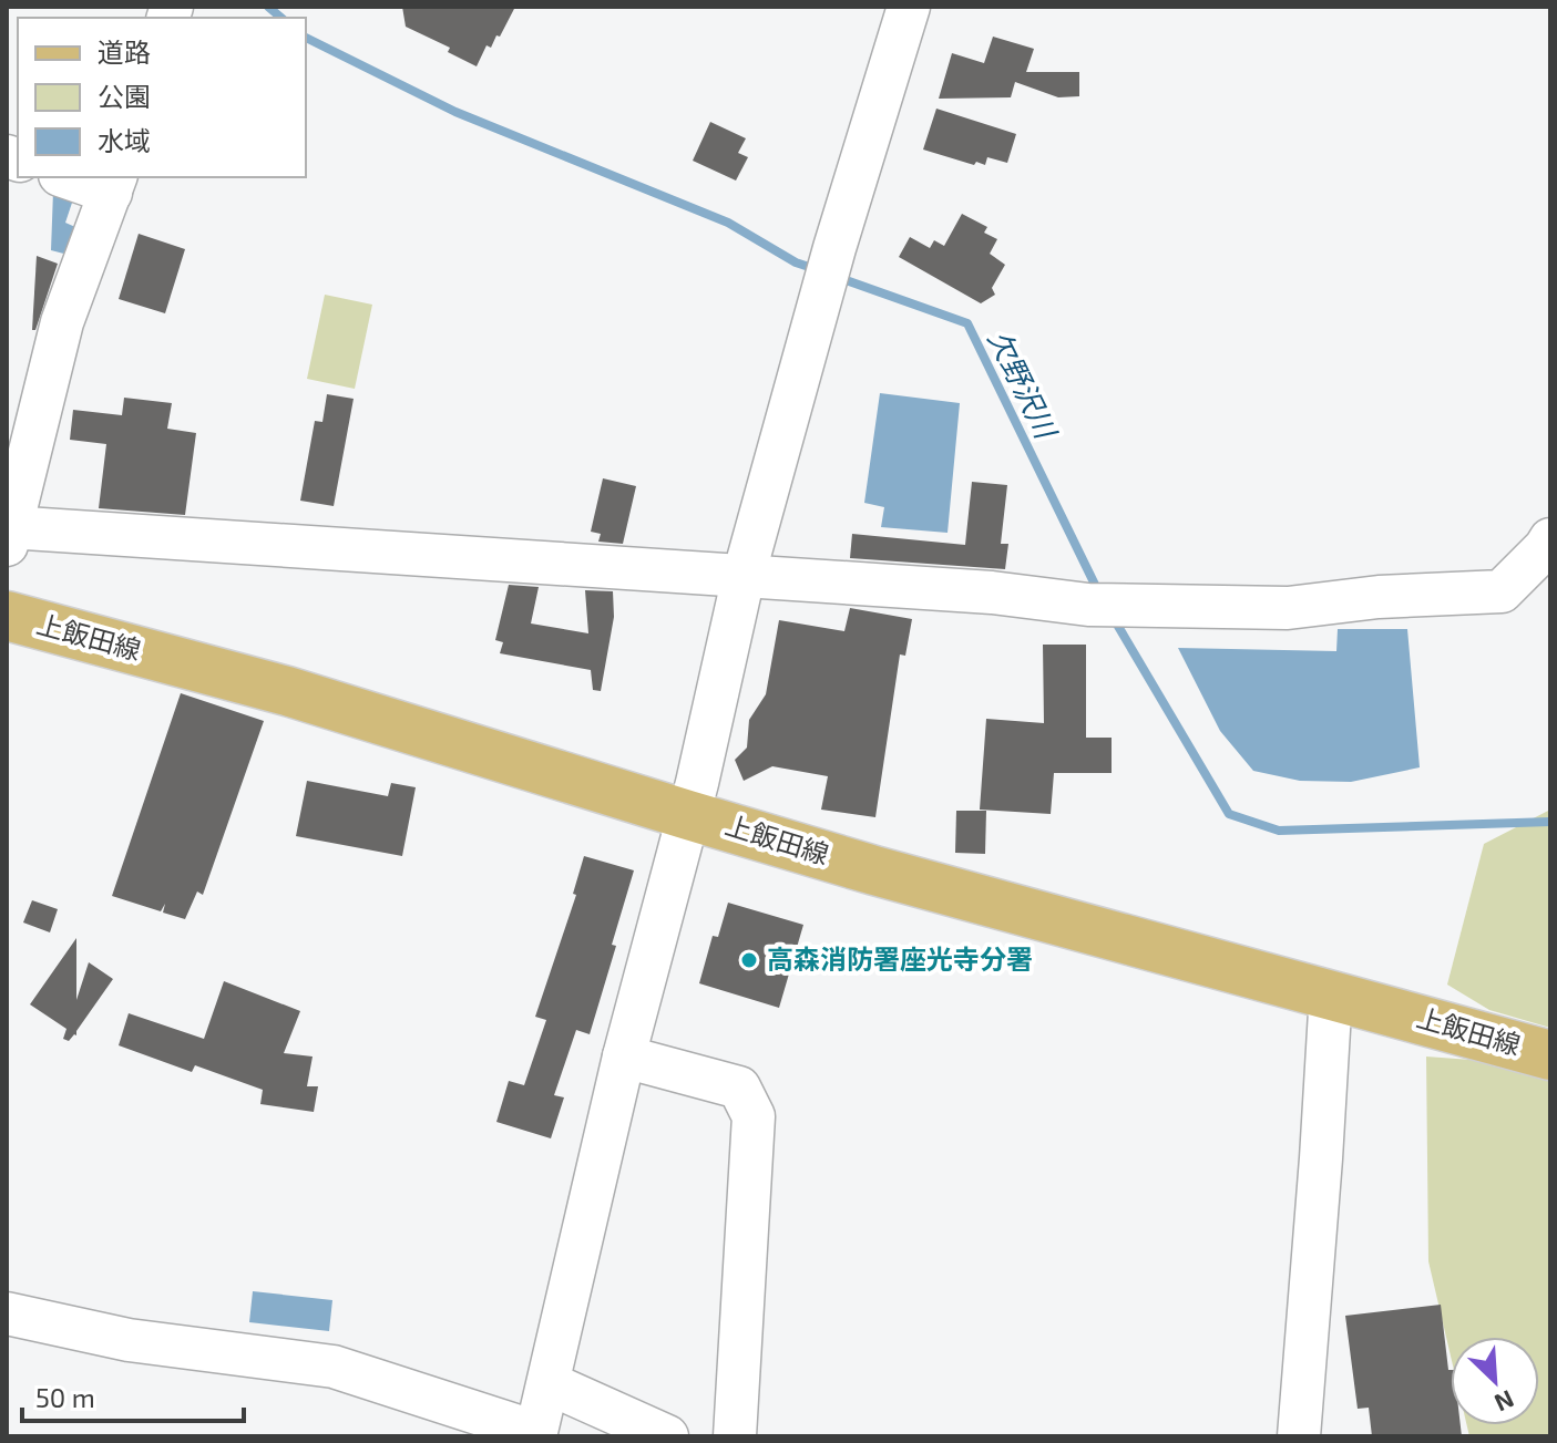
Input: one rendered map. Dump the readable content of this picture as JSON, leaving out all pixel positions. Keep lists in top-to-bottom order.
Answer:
{
  "streets": {
    "main road": ["上飯田線"]
  },
  "water": ["欠野沢川"],
  "places": ["高森消防署座光寺分署"],
  "legend": ["道路", "公園", "水域"],
  "scale_bar": "50 m",
  "north": "bottom right"
}
